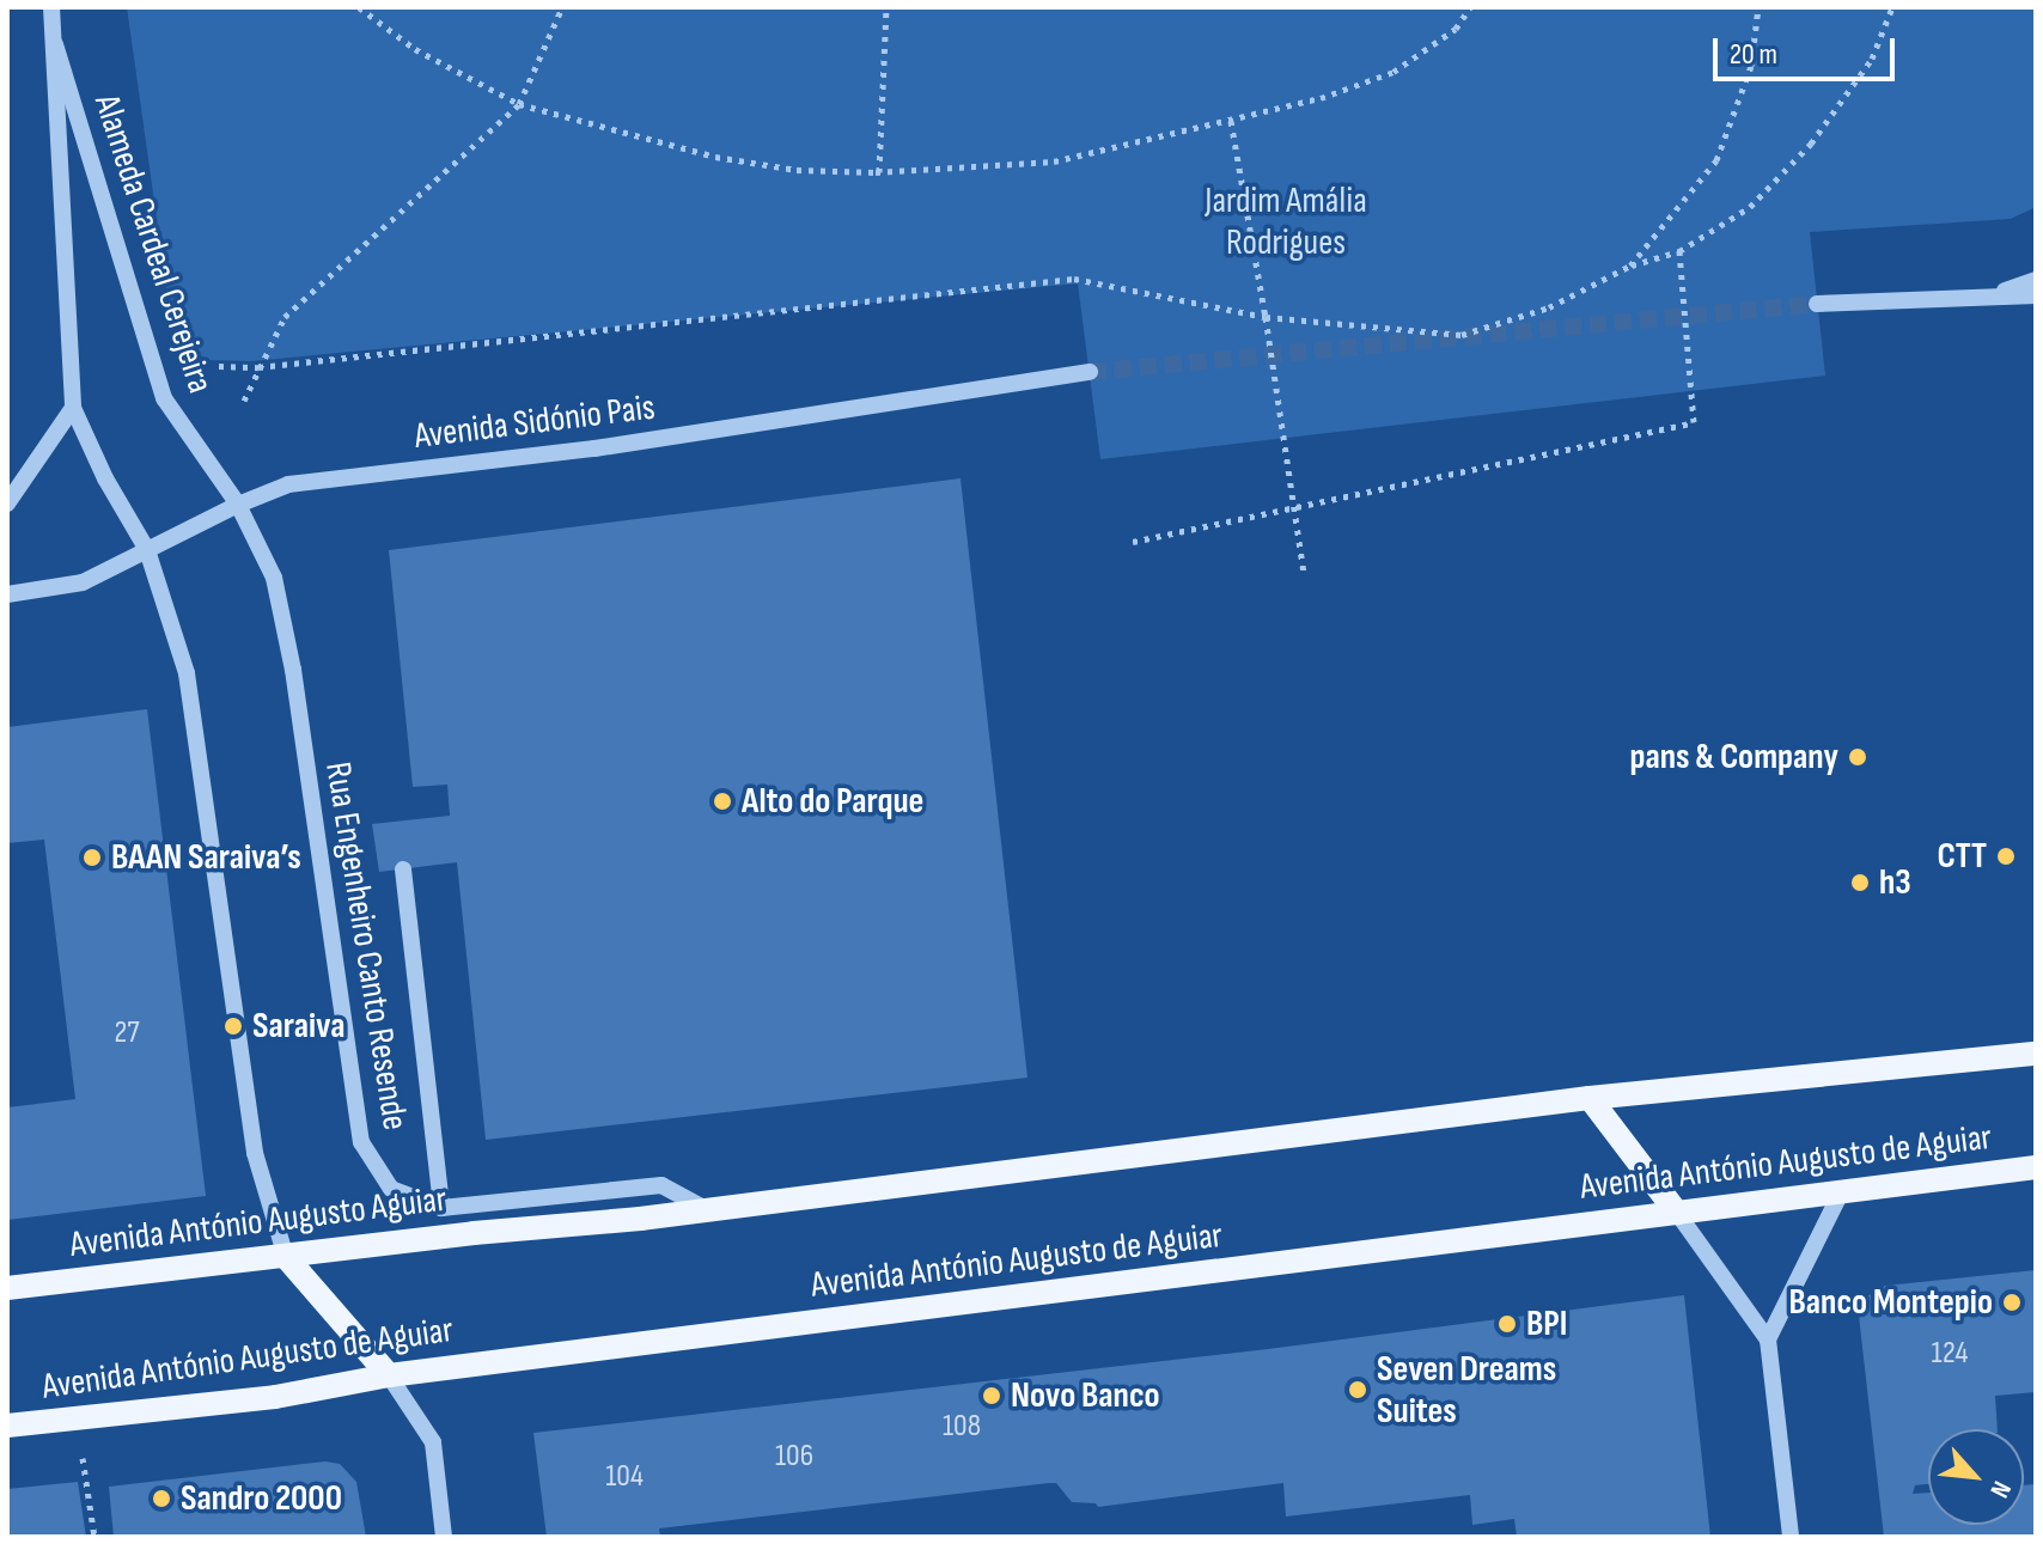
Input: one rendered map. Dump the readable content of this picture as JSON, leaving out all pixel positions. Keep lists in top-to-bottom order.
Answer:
{
  "streets": {
    "main road": ["Avenida António Augusto de Aguiar", "Avenida António Augusto Aguiar"],
    "street": ["Alameda Cardeal Cerejeira", "Avenida Sidónio Pais", "Rua Engenheiro Canto Resende"]
  },
  "crossings": [
    ["Alameda Cardeal Cerejeira", "Avenida Sidónio Pais"],
    ["Alameda Cardeal Cerejeira", "Rua Engenheiro Canto Resende"],
    ["Avenida Sidónio Pais", "Rua Engenheiro Canto Resende"],
    ["Rua Engenheiro Canto Resende", "Avenida António Augusto Aguiar"]
  ],
  "parks": ["Jardim Amália Rodrigues"],
  "places": [
    "pans & Company",
    "Alto do Parque",
    "CTT",
    "BAAN Saraiva’s",
    "h3",
    "Saraiva",
    "Banco Montepio",
    "BPI",
    "Seven Dreams Suites",
    "Novo Banco",
    "Sandro 2000"
  ],
  "house_numbers": [
    "27",
    "124",
    "108",
    "106",
    "104"
  ],
  "scale_bar": "20 m",
  "north": "bottom right"
}
